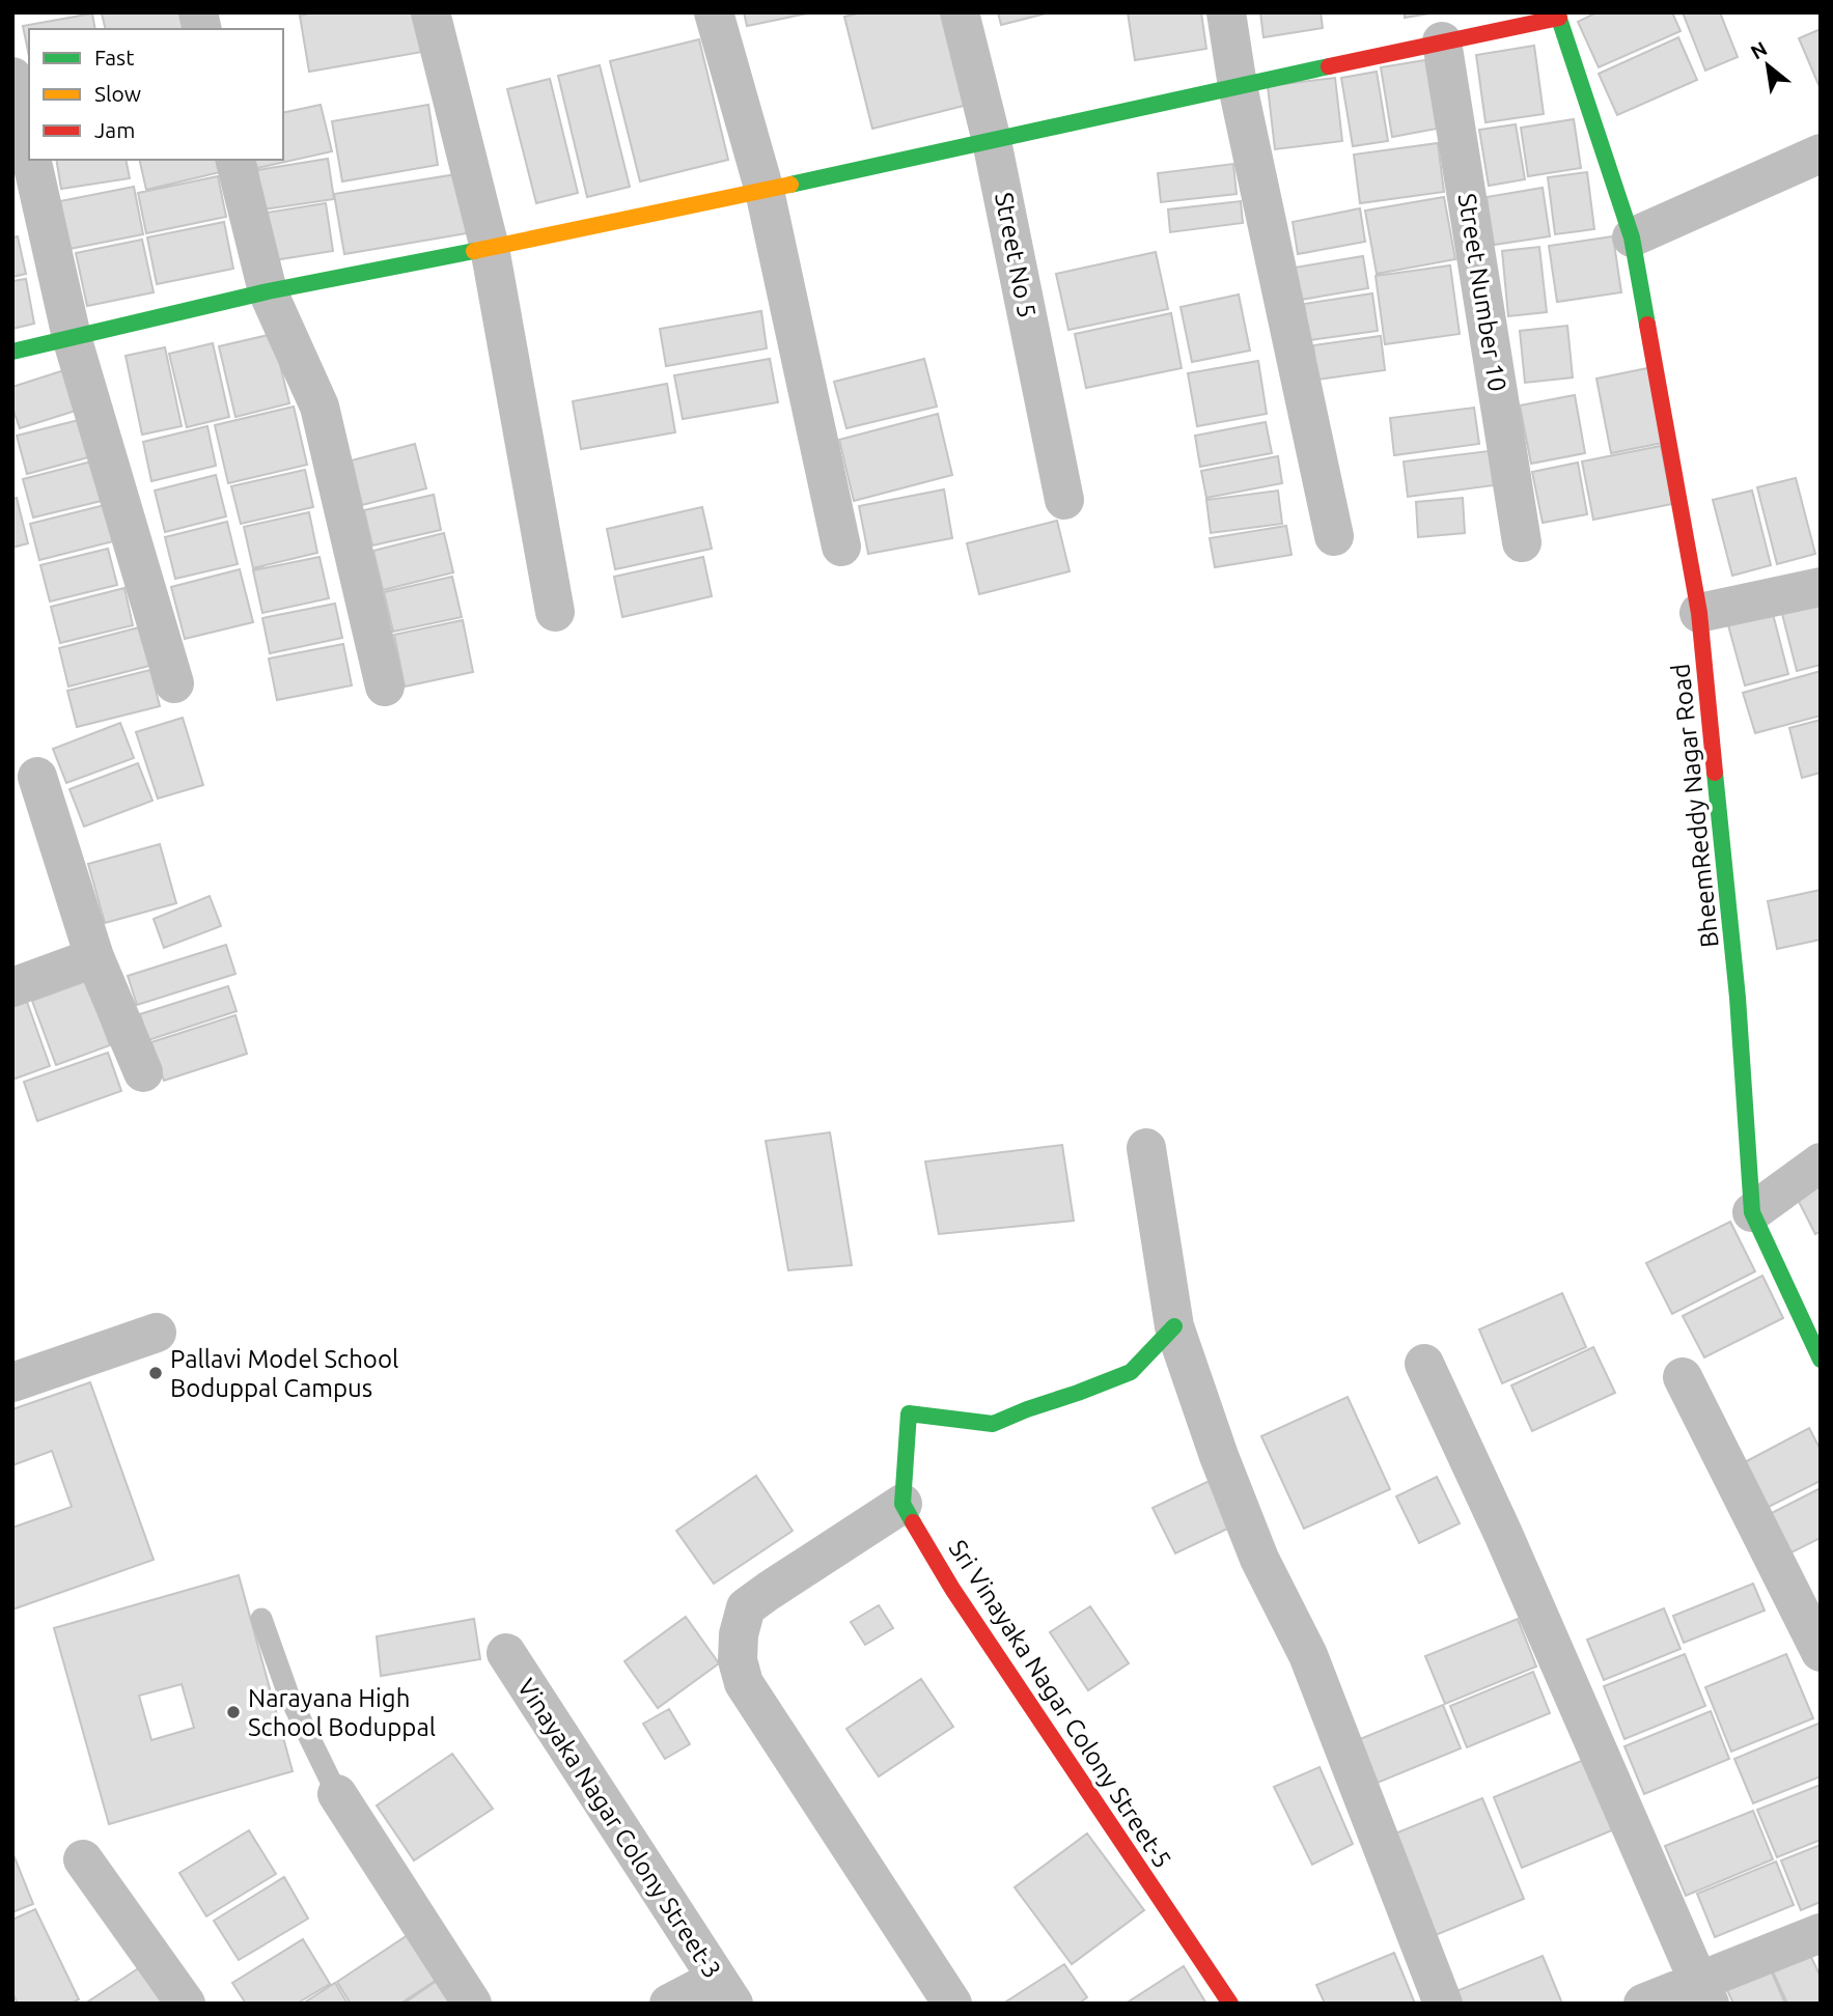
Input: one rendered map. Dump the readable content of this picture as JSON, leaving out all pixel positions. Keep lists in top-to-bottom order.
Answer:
{
  "streets": {
    "street": [
      "Street No 5",
      "Street Number 10",
      "BheemReddy Nagar Road",
      "Sri Vinayaka Nagar Colony Street-5",
      "Vinayaka Nagar Colony Street-3"
    ]
  },
  "places": ["Pallavi Model School Boduppal Campus", "Narayana High School Boduppal"],
  "legend": ["Fast", "Slow", "Jam"],
  "north": "top left"
}
